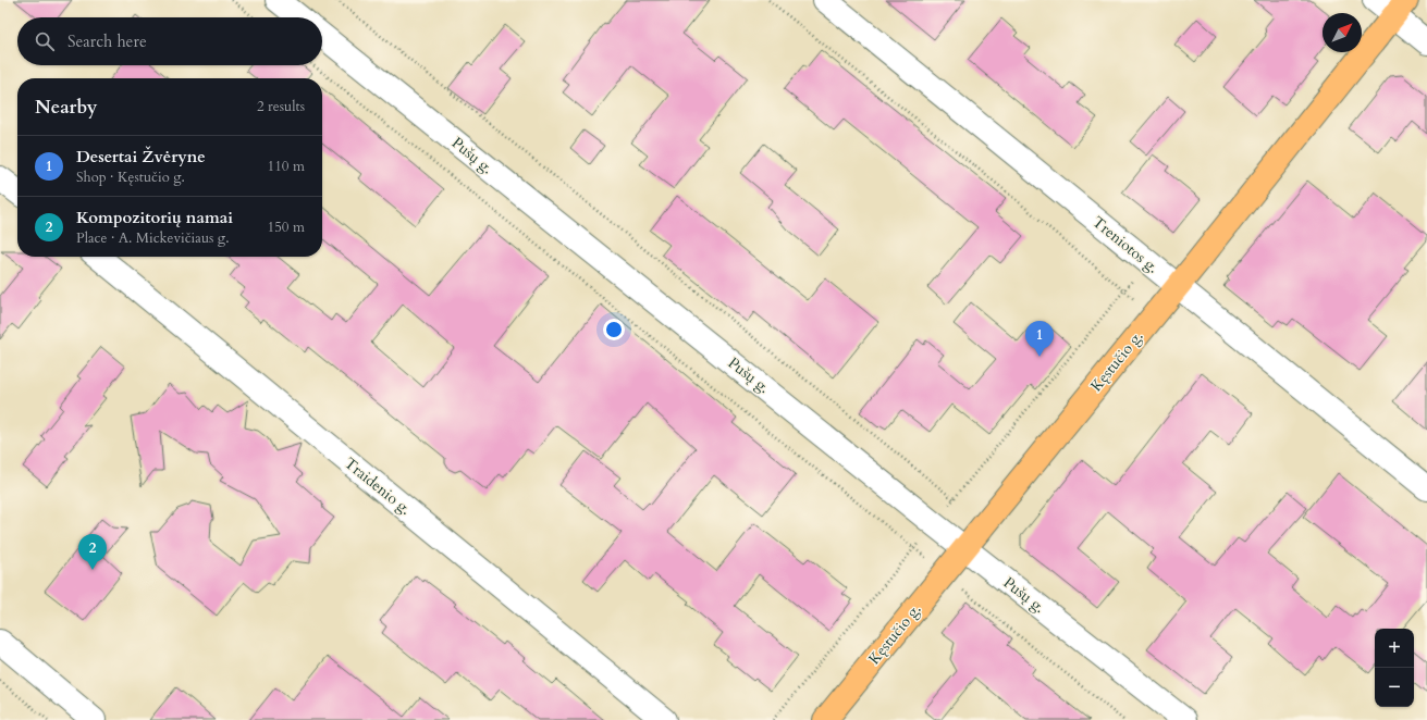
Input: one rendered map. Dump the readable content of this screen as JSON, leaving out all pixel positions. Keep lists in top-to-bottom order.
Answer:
{
  "streets": {
    "main road": ["Kęstučio g."],
    "street": ["Pušų g.", "Treniotos g.", "Traidenio g."]
  },
  "crossings": [
    ["Pušų g.", "Kęstučio g."],
    ["Treniotos g.", "Kęstučio g."]
  ],
  "north": "top right",
  "page": {
    "search": "Search here",
    "heading": ["Nearby", "2 results"],
    "list": [
      {
        "mark": "1",
        "name": "Desertai Žvėryne",
        "note": "Shop · Kęstučio g.",
        "value": "110 m"
      },
      {
        "mark": "2",
        "name": "Kompozitorių namai",
        "note": "Place · A. Mickevičiaus g.",
        "value": "150 m"
      }
    ],
    "pins": ["1", "2"],
    "map_buttons": ["+", "−"]
  }
}
